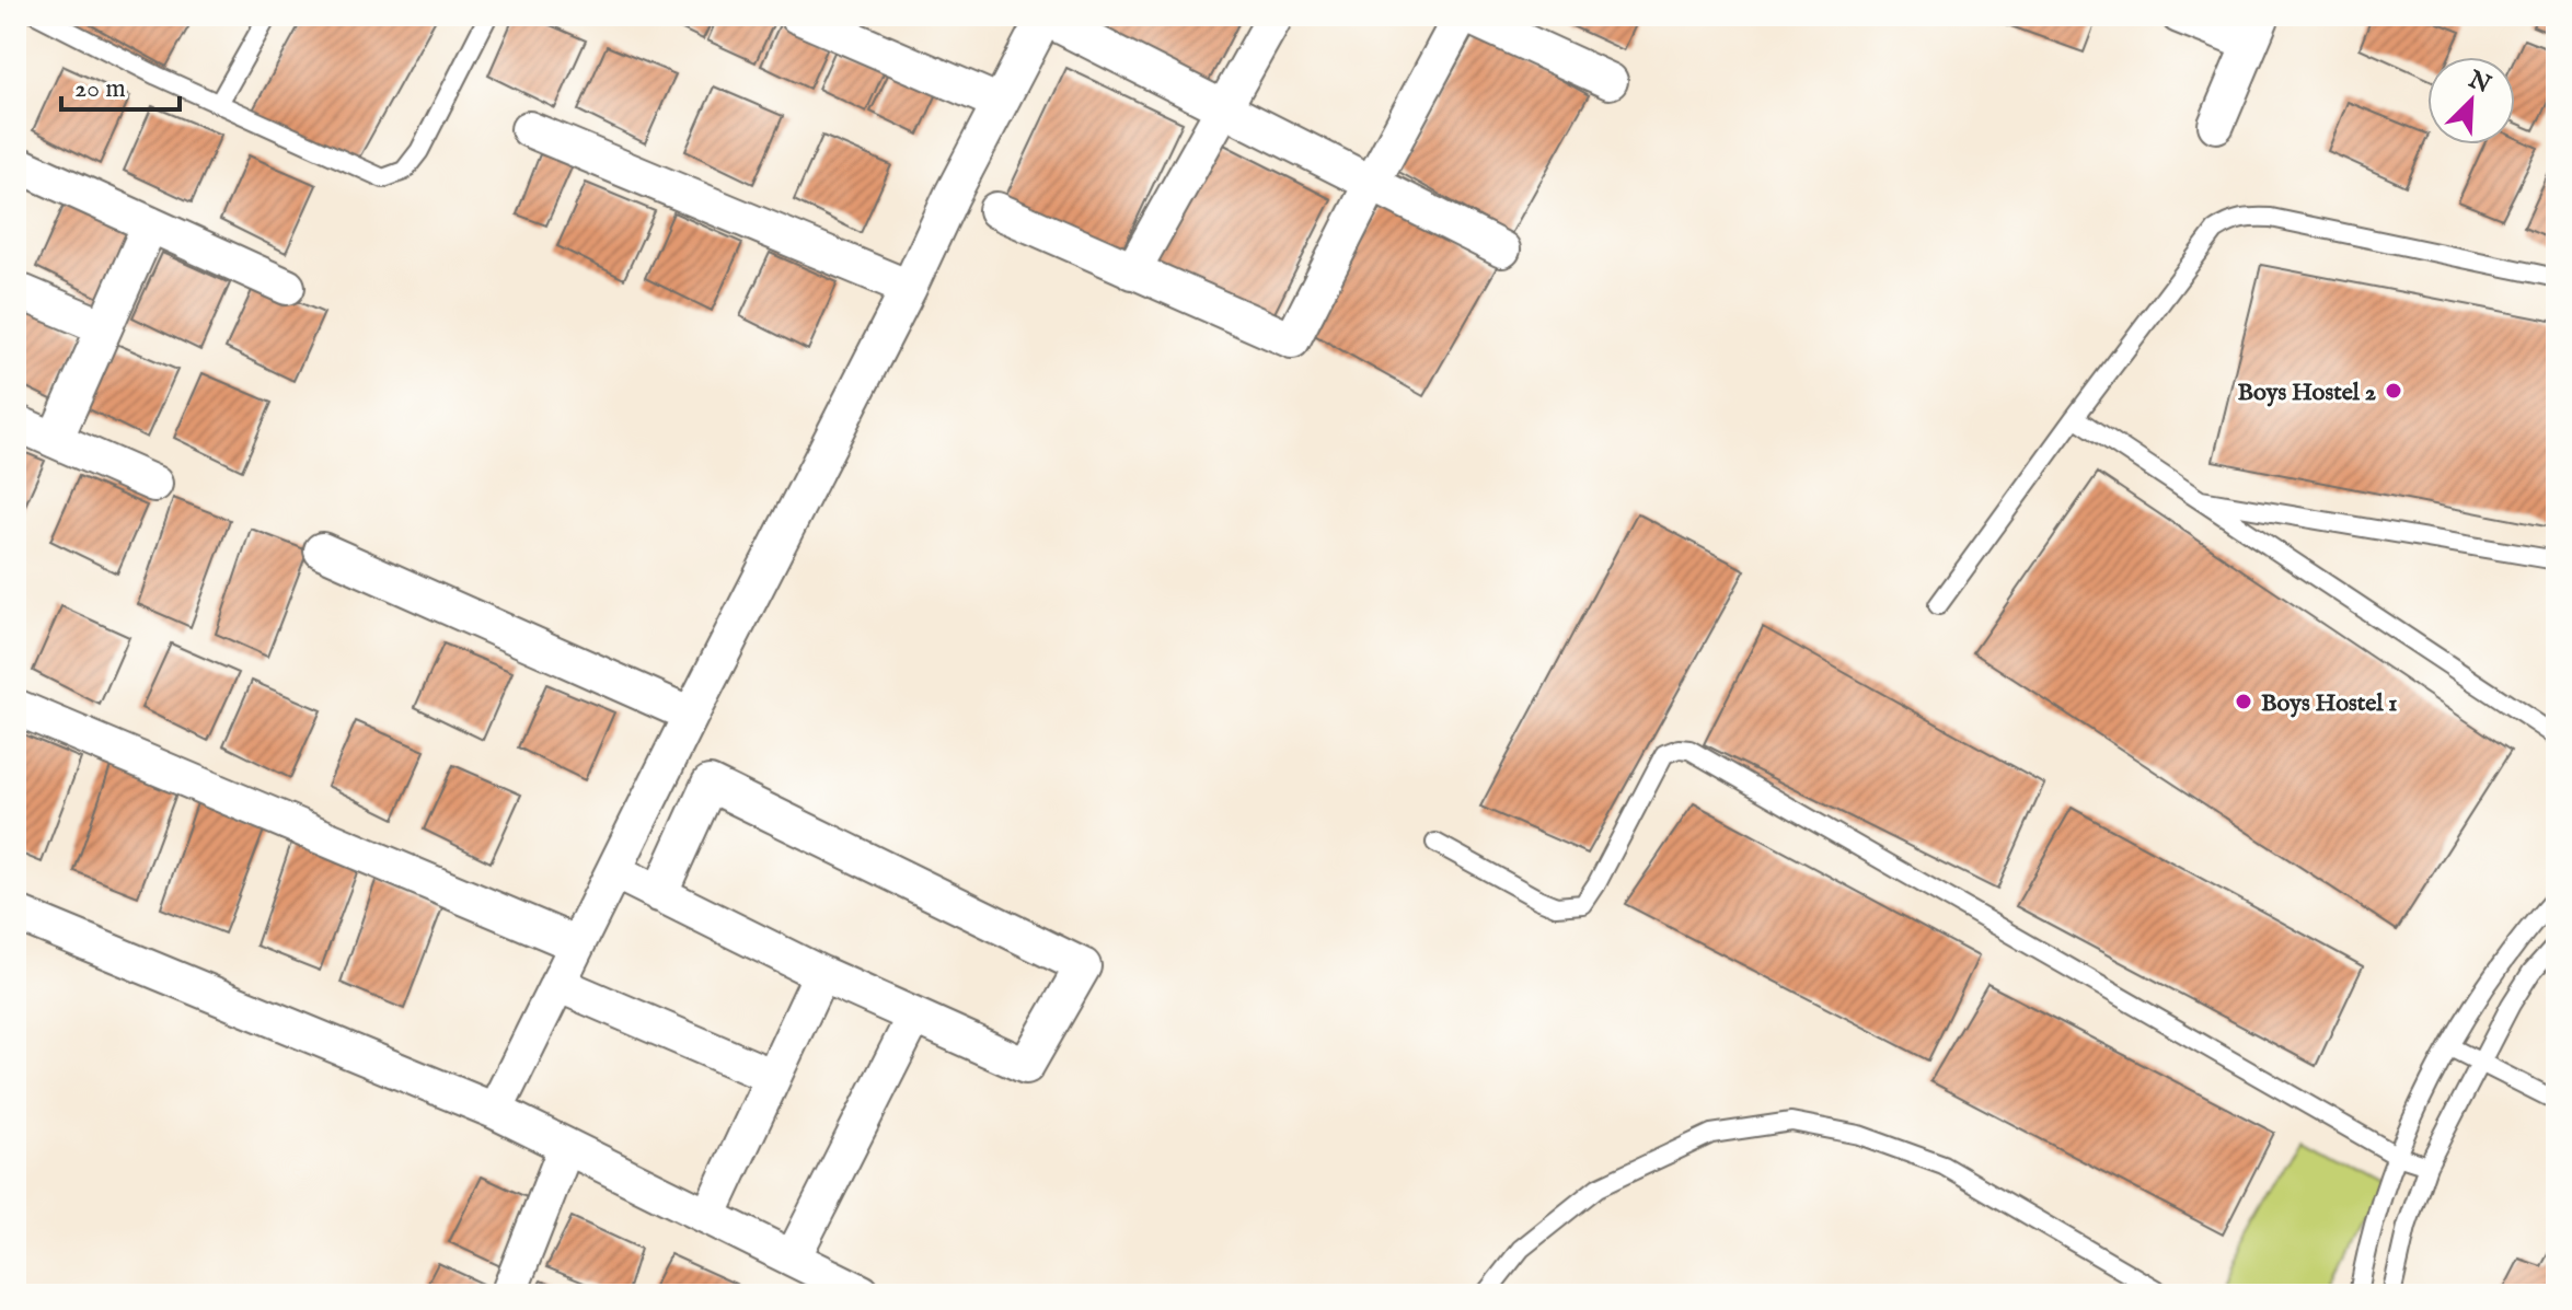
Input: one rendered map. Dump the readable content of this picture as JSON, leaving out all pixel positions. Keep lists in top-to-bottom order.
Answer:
{
  "places": ["Boys Hostel 2", "Boys Hostel 1"],
  "scale_bar": "20 m",
  "north": "top right"
}
